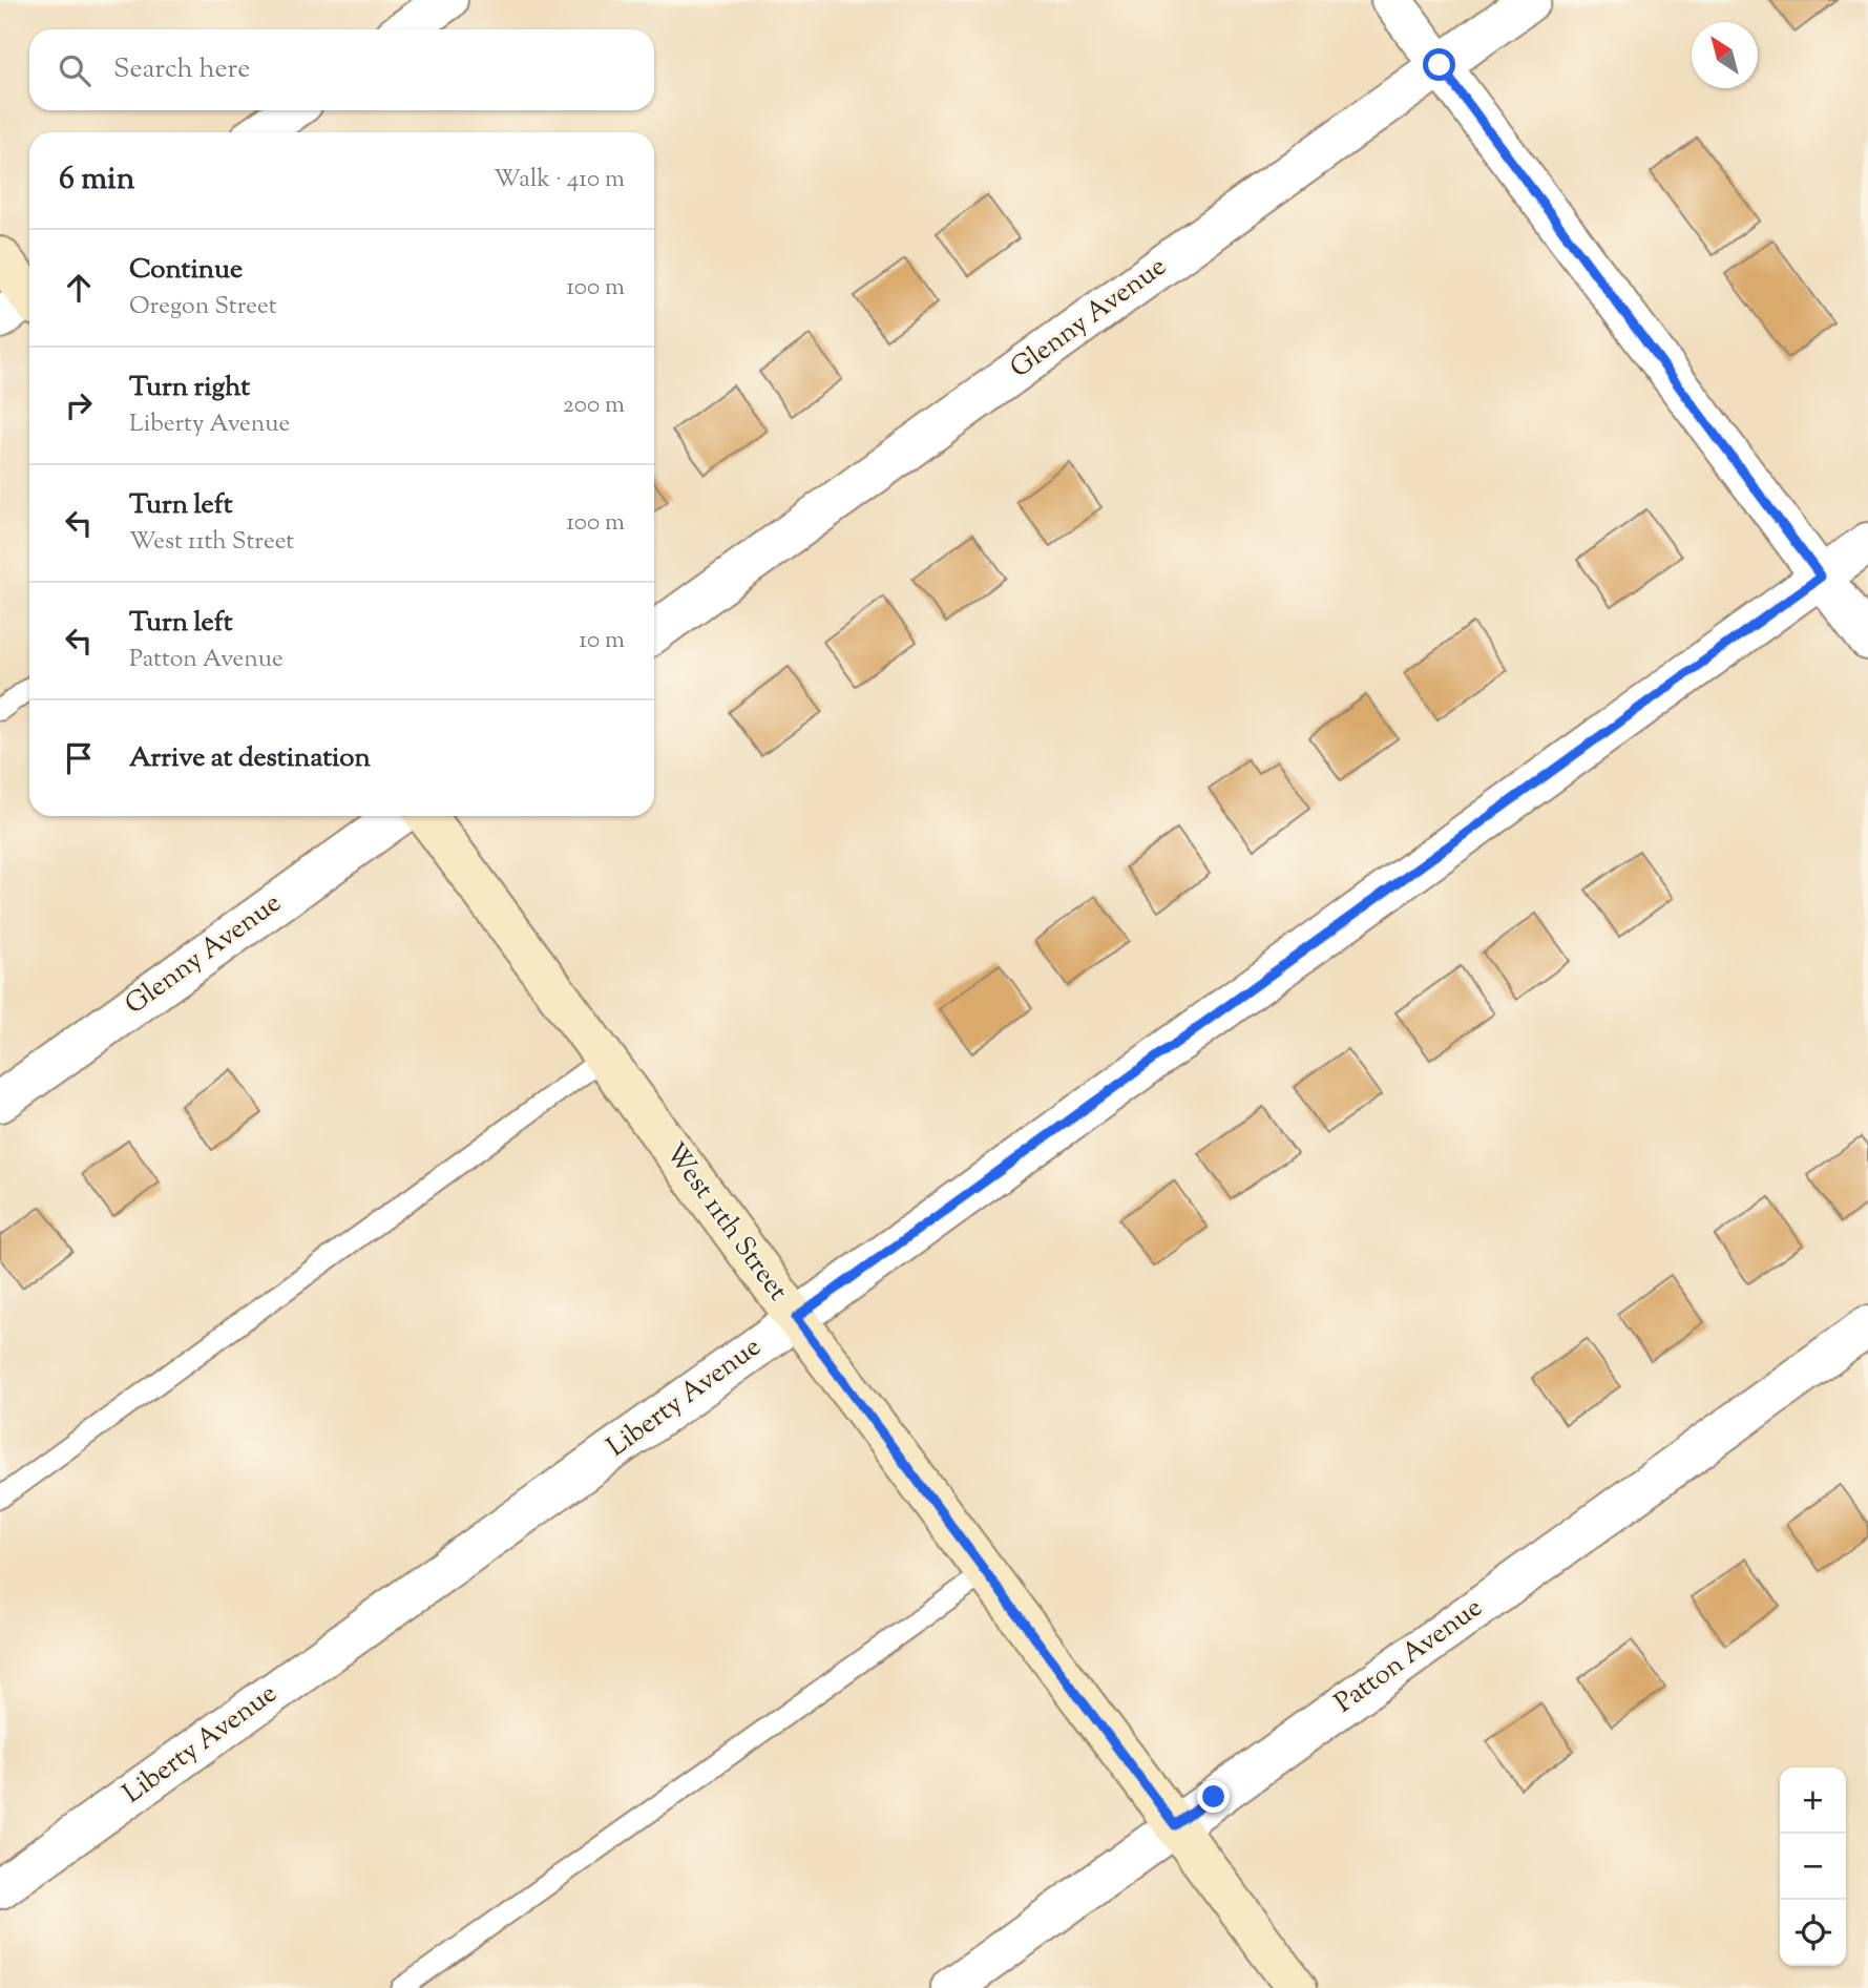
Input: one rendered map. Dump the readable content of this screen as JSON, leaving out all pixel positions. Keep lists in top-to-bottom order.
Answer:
{
  "streets": {
    "main road": ["West 11th Street"],
    "street": ["Glenny Avenue", "Liberty Avenue", "Patton Avenue"]
  },
  "crossings": [
    ["West 11th Street", "Liberty Avenue"],
    ["West 11th Street", "Patton Avenue"]
  ],
  "north": "top left",
  "page": {
    "search": "Search here",
    "heading": ["6 min", "Walk · 410 m"],
    "list": [
      ["Continue", "Oregon Street", "100 m"],
      ["Turn right", "Liberty Avenue", "200 m"],
      ["Turn left", "West 11th Street", "100 m"],
      ["Turn left", "Patton Avenue", "10 m"],
      "Arrive at destination"
    ],
    "map_buttons": ["+", "−"]
  }
}
